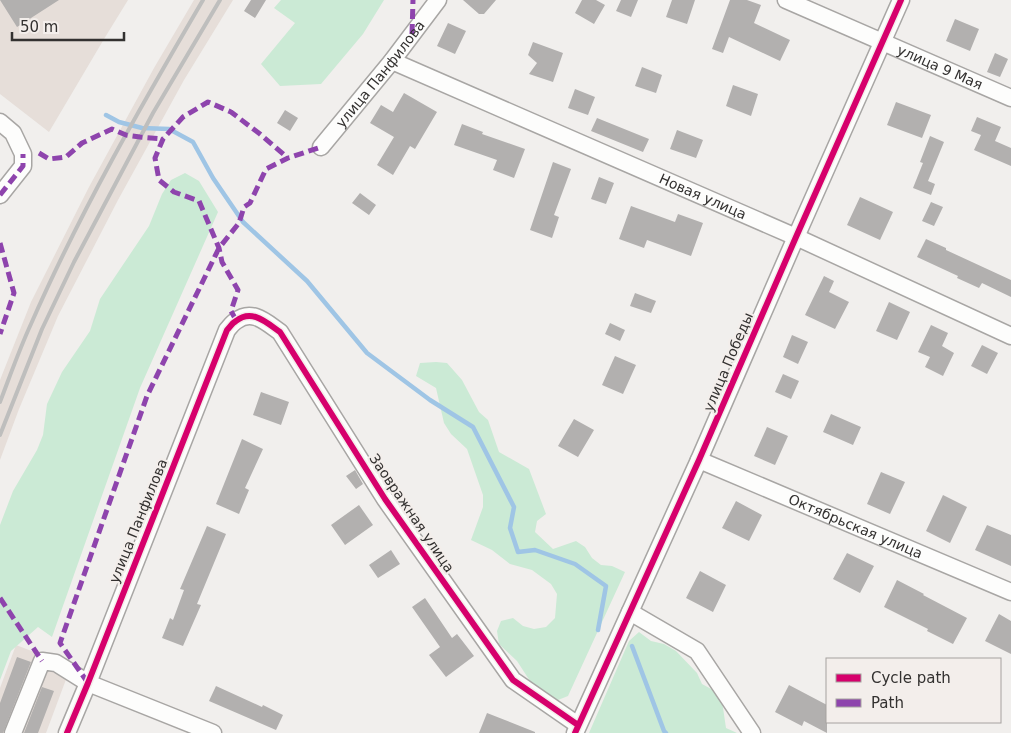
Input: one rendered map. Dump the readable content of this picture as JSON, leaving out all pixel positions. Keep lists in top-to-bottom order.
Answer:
{
  "streets": {
    "street": [
      "улица 9 Мая",
      "улица Панфилова",
      "Новая улица",
      "улица Победы",
      "Заовражная улица",
      "Октябрьская улица"
    ]
  },
  "crossings": [
    ["улица 9 Мая", "улица Победы"],
    ["улица Панфилова", "Новая улица"],
    ["улица Панфилова", "Заовражная улица"],
    ["Новая улица", "улица Победы"],
    ["улица Победы", "Заовражная улица"],
    ["улица Победы", "Октябрьская улица"]
  ],
  "legend": ["Cycle path", "Path"],
  "scale_bar": "50 m"
}
